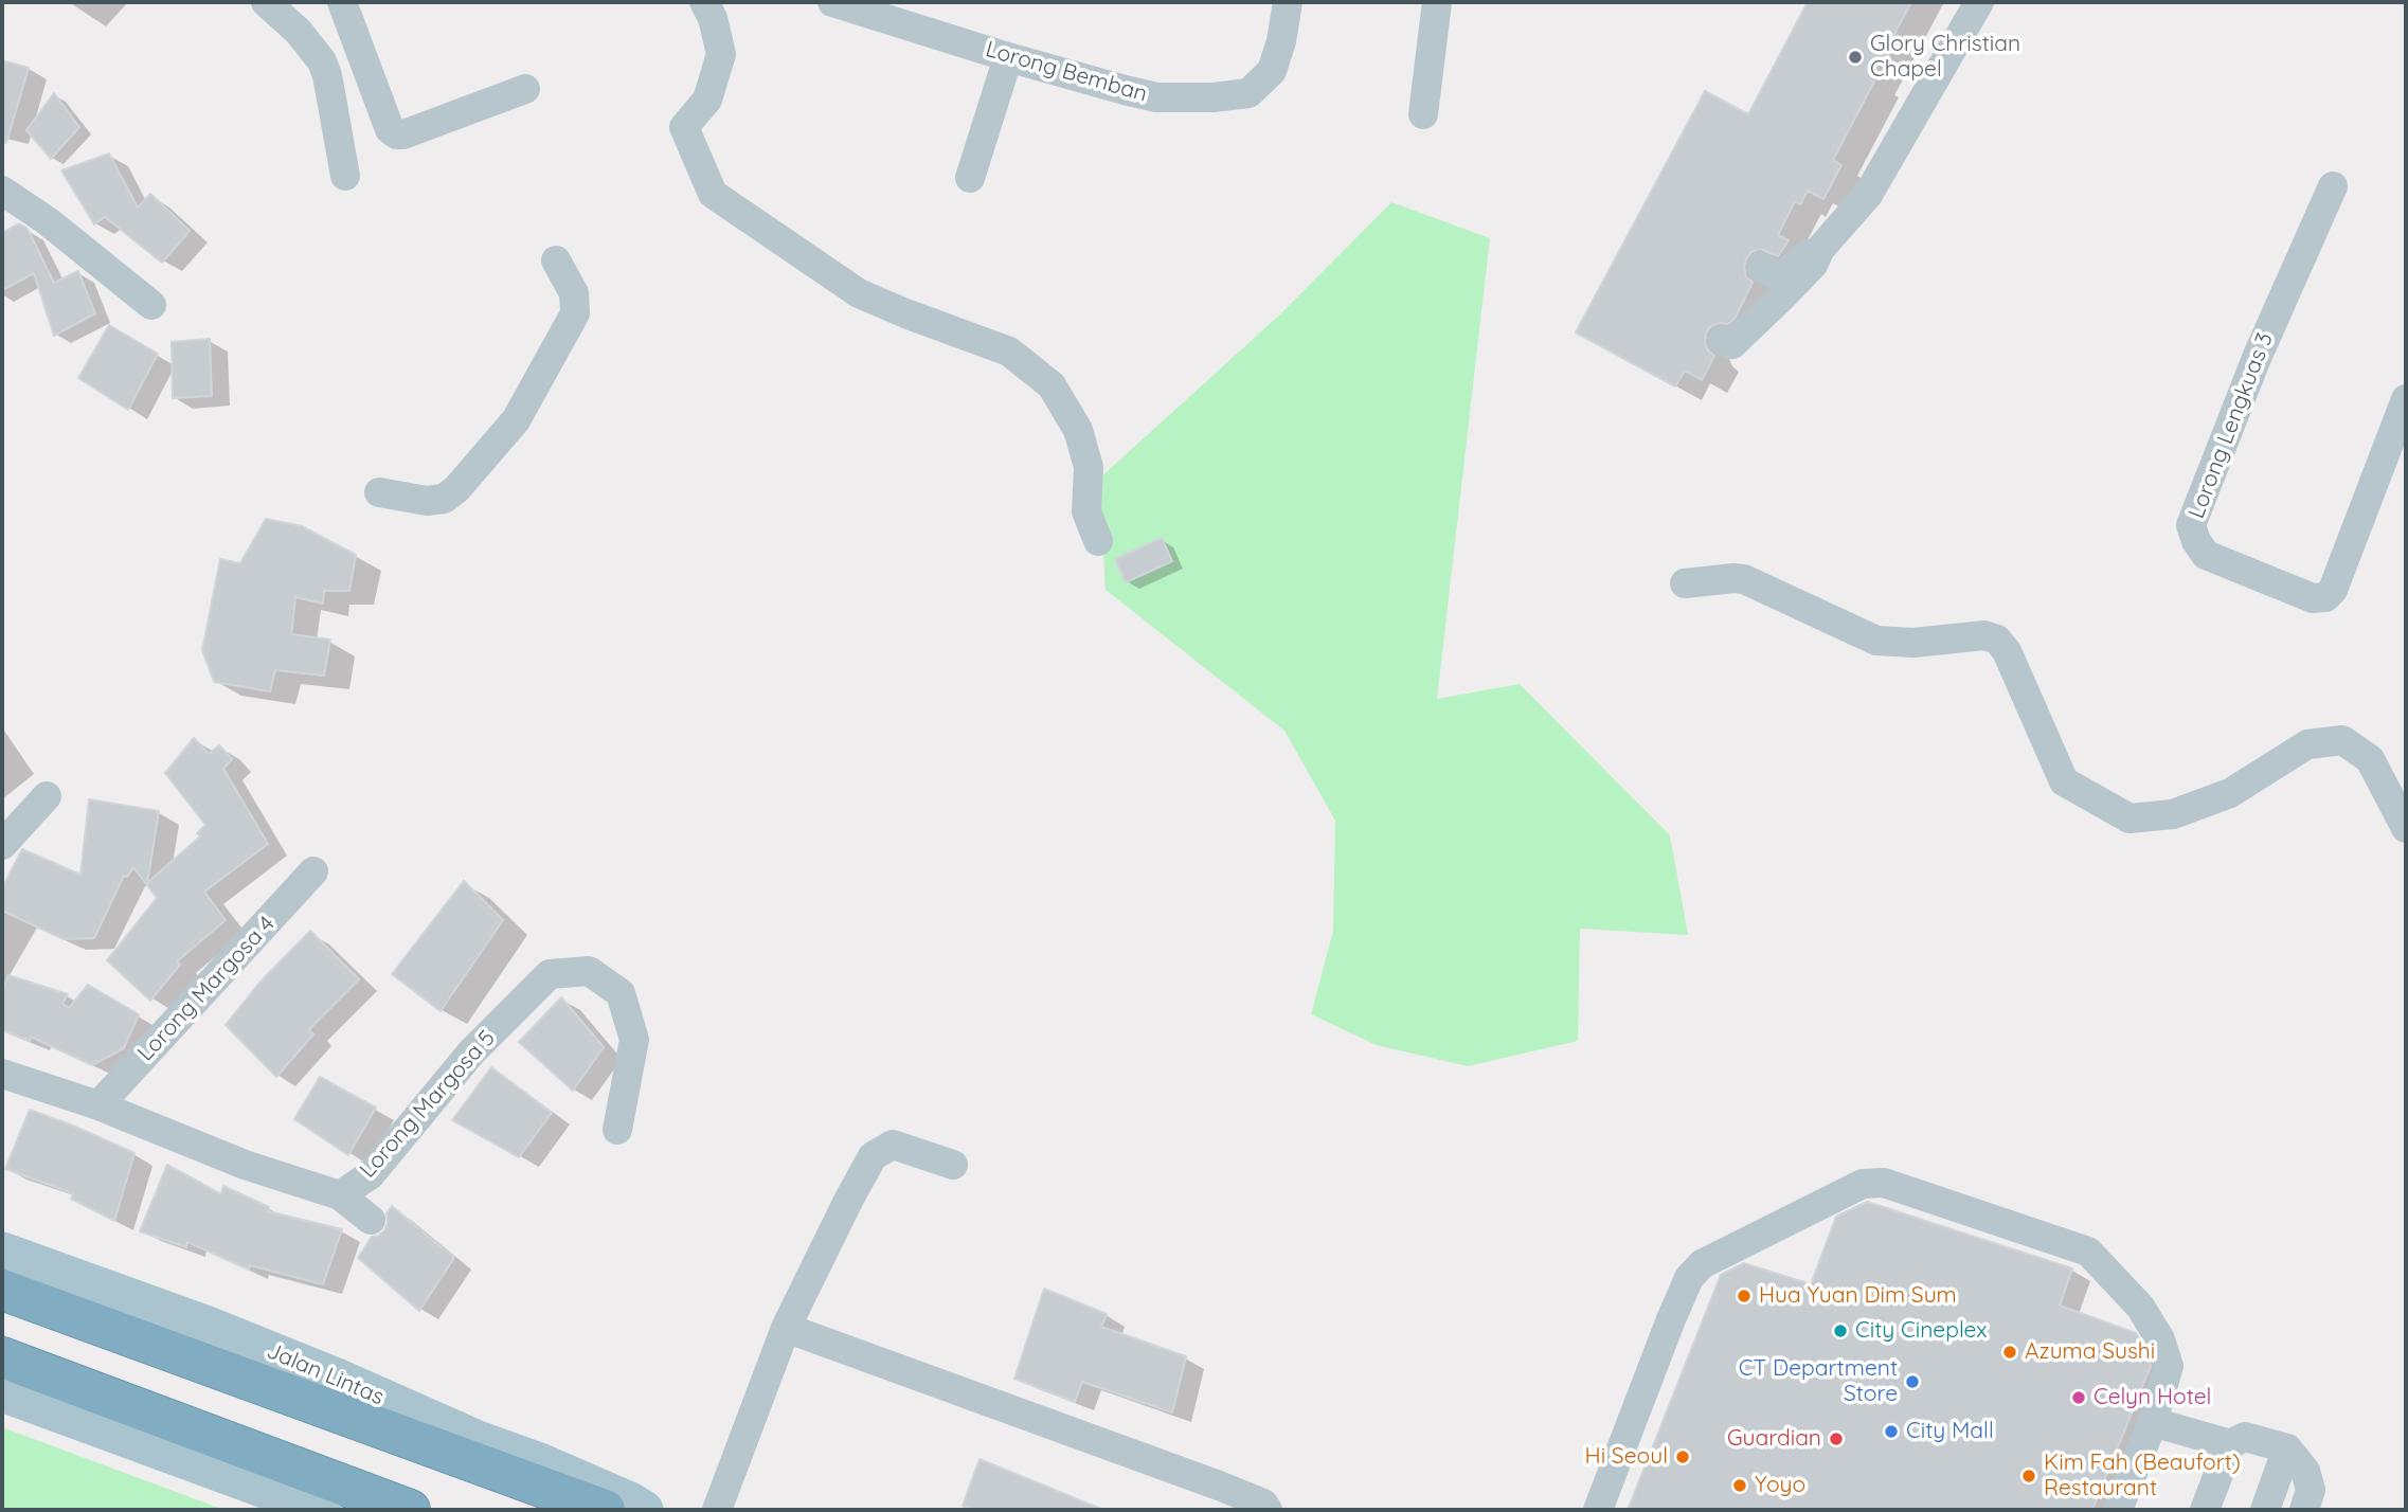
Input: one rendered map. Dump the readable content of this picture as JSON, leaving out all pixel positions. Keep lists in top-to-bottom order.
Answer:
{
  "streets": {
    "highway": ["Jalan Lintas"],
    "street": [
      "Lorong Bemban",
      "Lorong Lengkuas 3",
      "Lorong Margosa 4",
      "Lorong Margosa 5"
    ]
  },
  "crossings": [
    ["Lorong Margosa 4", "Lorong Margosa 5"]
  ],
  "places": [
    "Glory Christian Chapel",
    "Hua Yuan Dim Sum",
    "City Cineplex",
    "Azuma Sushi",
    "CT Department Store",
    "Celyn Hotel",
    "City Mall",
    "Guardian",
    "Hi Seoul",
    "Kim Fah (Beaufort) Restaurant",
    "Yoyo"
  ]
}
